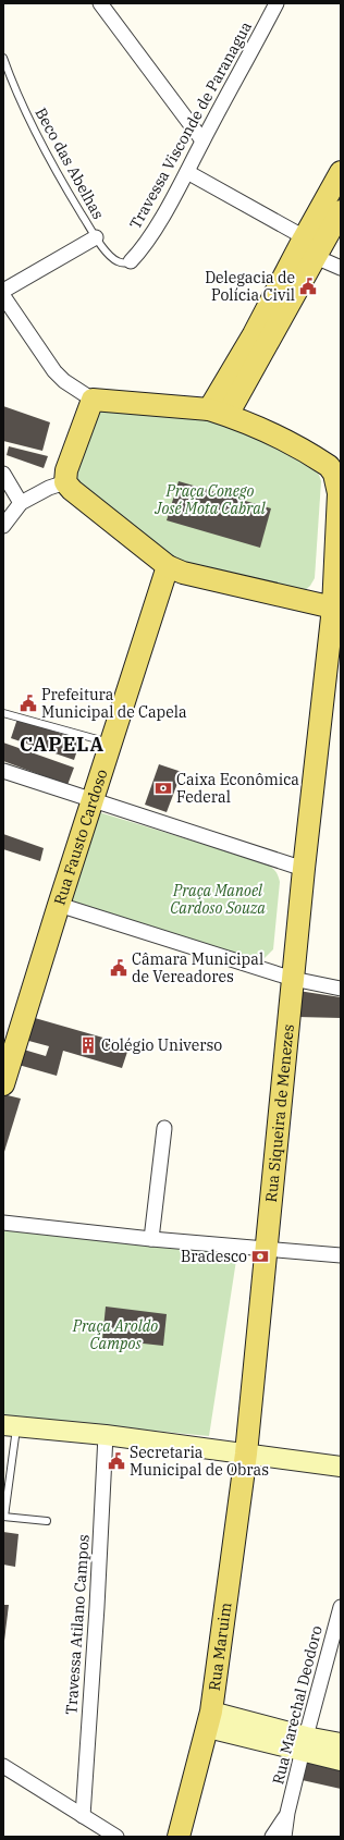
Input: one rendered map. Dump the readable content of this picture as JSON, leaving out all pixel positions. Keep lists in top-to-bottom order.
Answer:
{
  "streets": {
    "main road": ["Rua Fausto Cardoso", "Rua Siqueira de Menezes", "Rua Maruim"],
    "street": ["Travessa Visconde de Paranagua", "Travessa Atilano Campos", "Rua Marechal Deodoro"],
    "lane": ["Beco das Abelhas"]
  },
  "crossings": [
    ["Travessa Visconde de Paranagua", "Beco das Abelhas"]
  ],
  "districts": ["CAPELA"],
  "parks": ["Praça Conego José Mota Cabral", "Praça Manoel Cardoso Souza", "Praça Aroldo Campos"],
  "places": {
    "public building": [
      "Delegacia de Polícia Civil",
      "Prefeitura Municipal de Capela",
      "Câmara Municipal de Vereadores",
      "Secretaria Municipal de Obras"
    ],
    "bank": ["Caixa Econômica Federal", "Bradesco"],
    "building": ["Colégio Universo"]
  }
}
